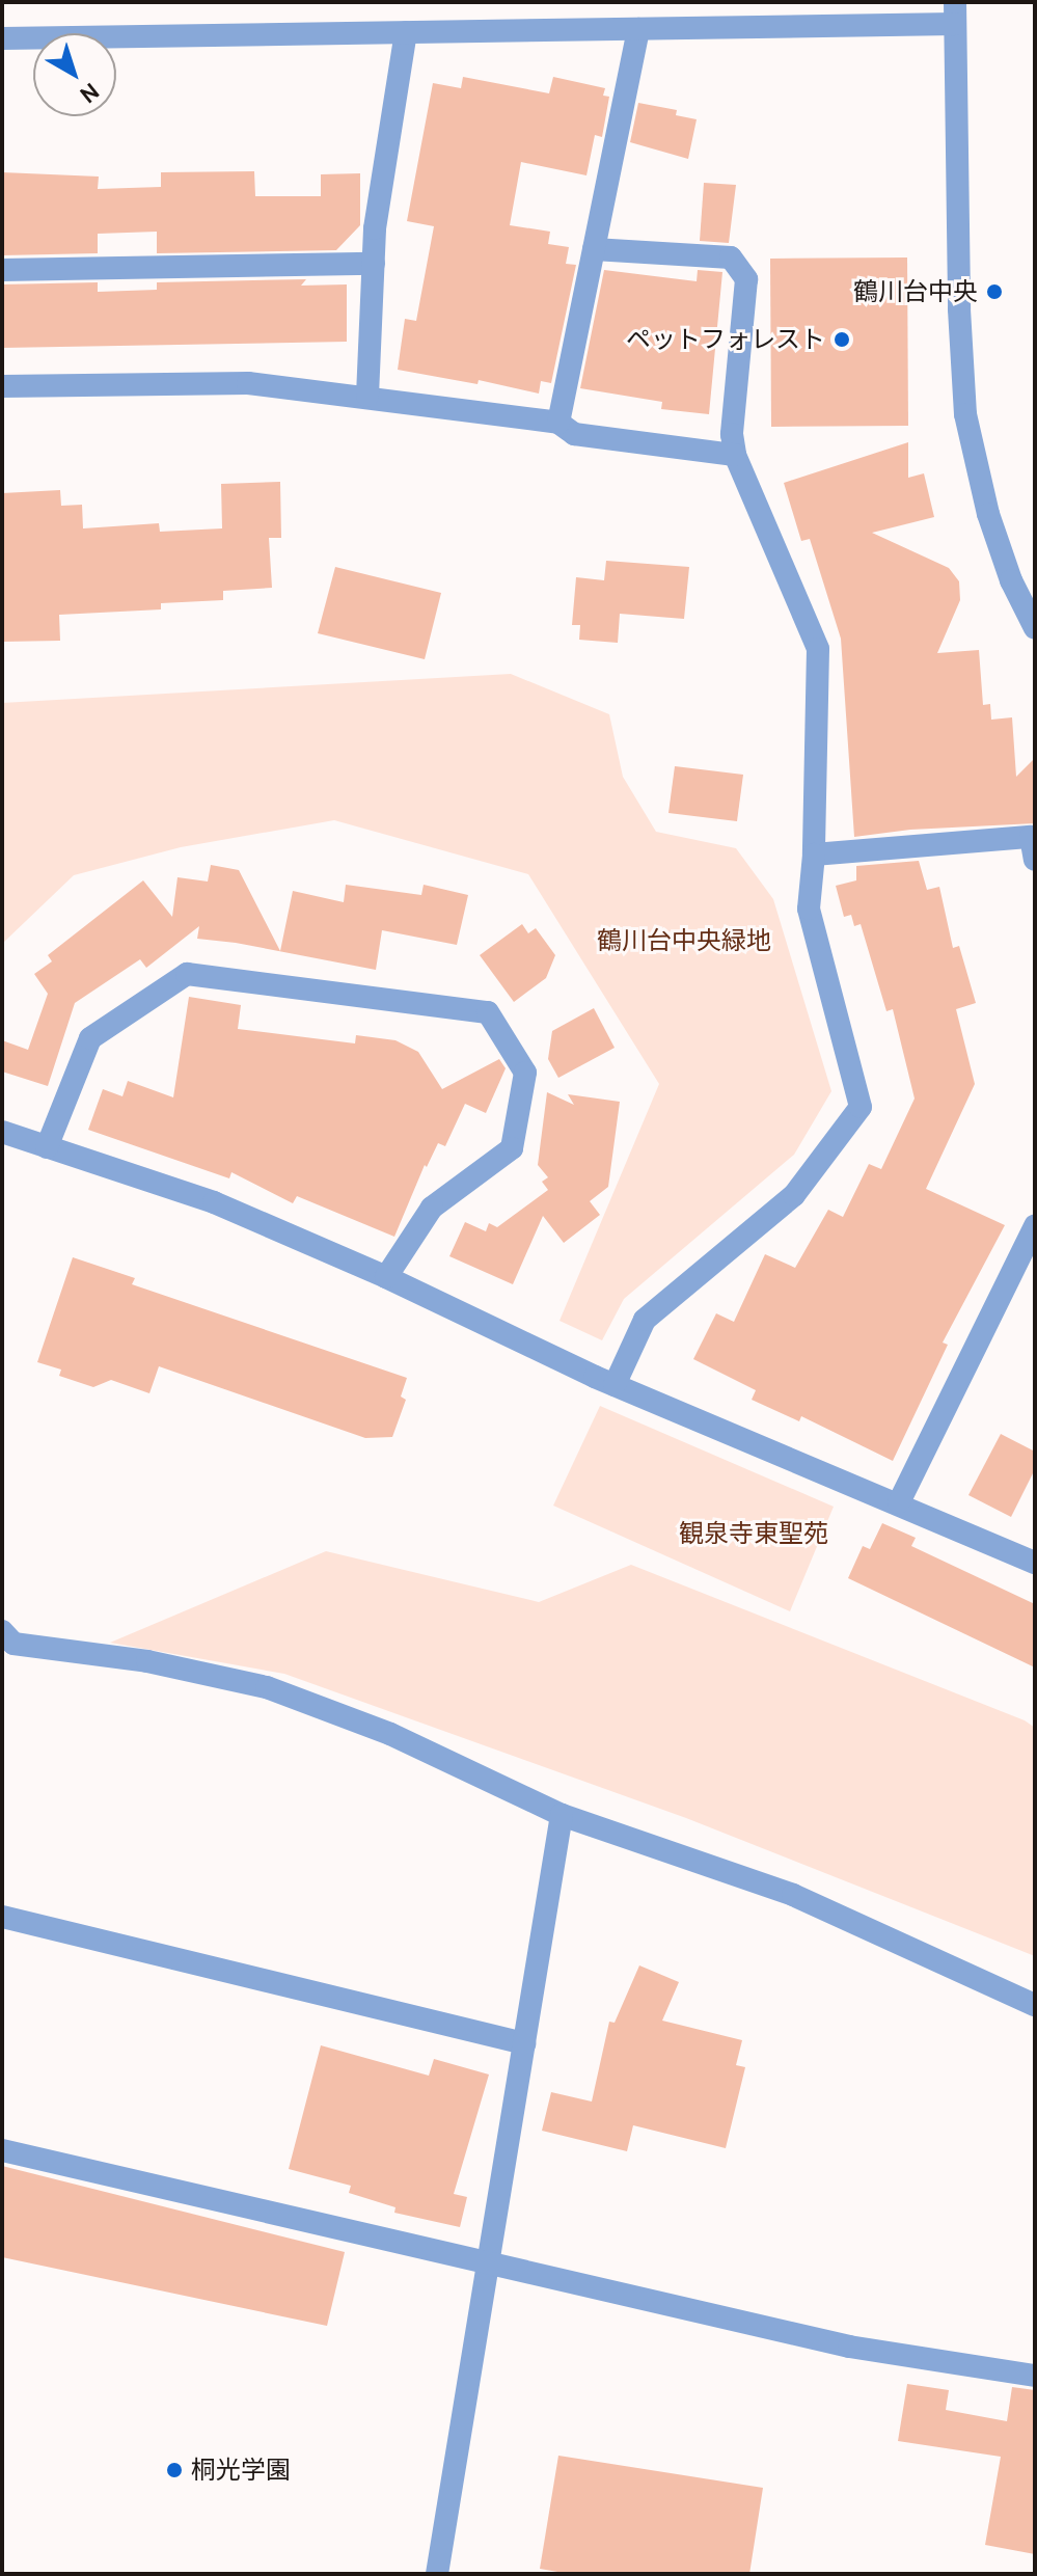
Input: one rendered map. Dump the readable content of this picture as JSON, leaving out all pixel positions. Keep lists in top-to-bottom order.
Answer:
{
  "parks": ["鶴川台中央緑地", "観泉寺東聖苑"],
  "places": ["鶴川台中央", "ペットフォレスト", "桐光学園"],
  "north": "bottom right"
}
